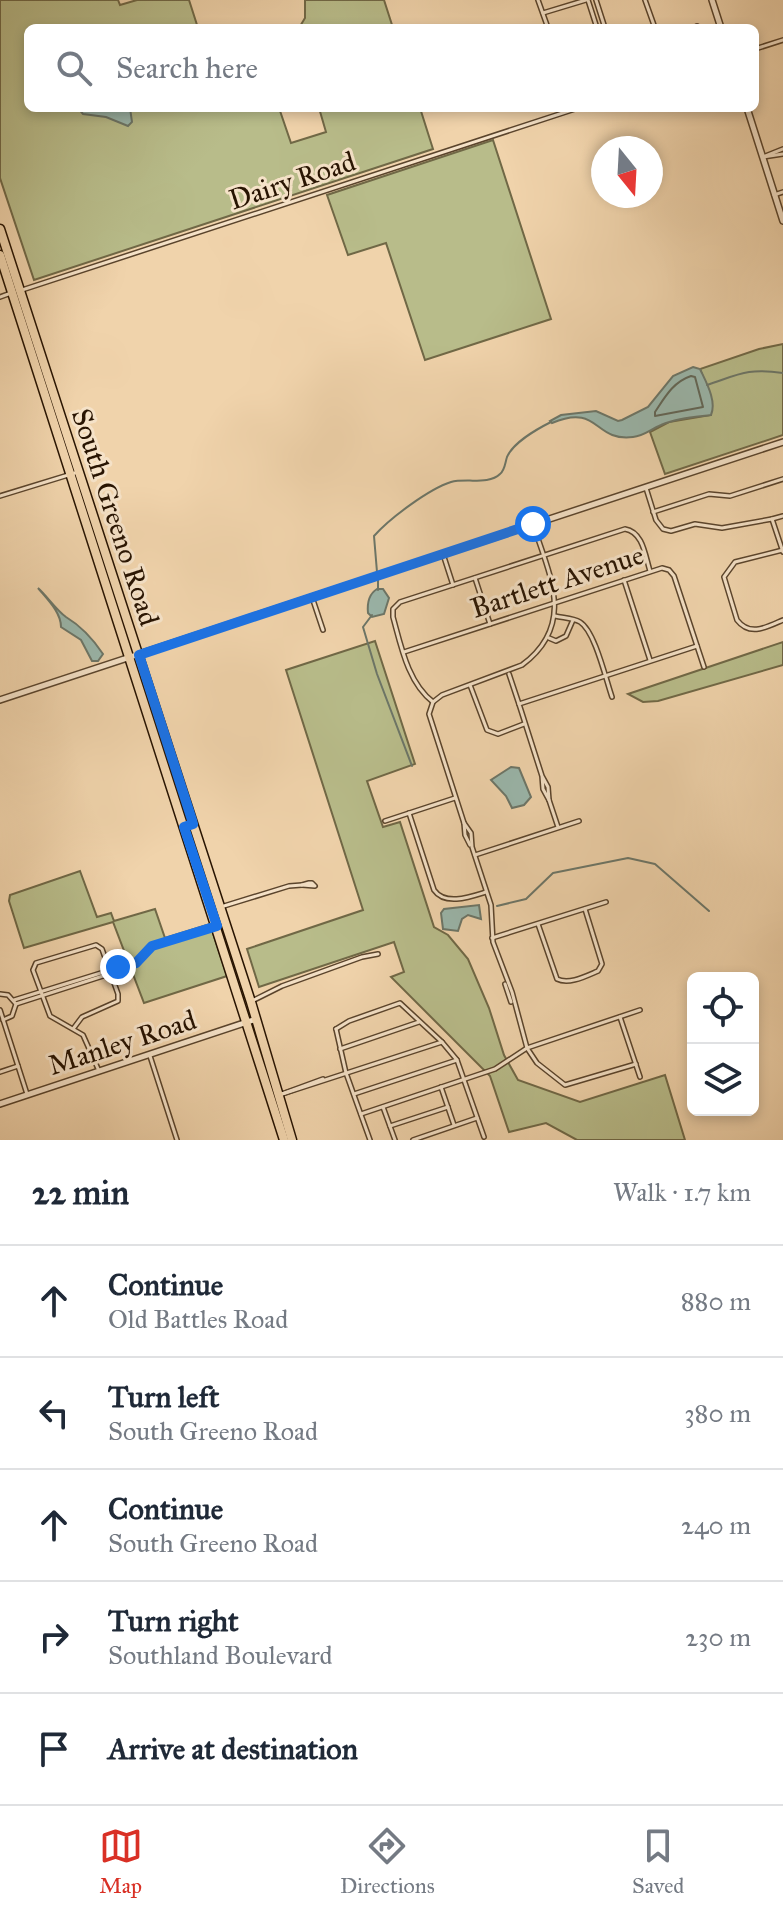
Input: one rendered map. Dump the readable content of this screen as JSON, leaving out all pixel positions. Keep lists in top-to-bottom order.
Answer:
{
  "streets": {
    "main road": ["South Greeno Road"],
    "street": ["Dairy Road", "Bartlett Avenue", "Manley Road"]
  },
  "crossings": [
    ["Dairy Road", "South Greeno Road"],
    ["South Greeno Road", "Manley Road"]
  ],
  "north": "bottom",
  "page": {
    "search": "Search here",
    "heading": ["22 min", "Walk · 1.7 km"],
    "list": [
      ["Continue", "Old Battles Road", "880 m"],
      ["Turn left", "South Greeno Road", "380 m"],
      ["Continue", "South Greeno Road", "240 m"],
      ["Turn right", "Southland Boulevard", "230 m"],
      "Arrive at destination"
    ],
    "nav": ["Map", "Directions", "Saved"]
  }
}
